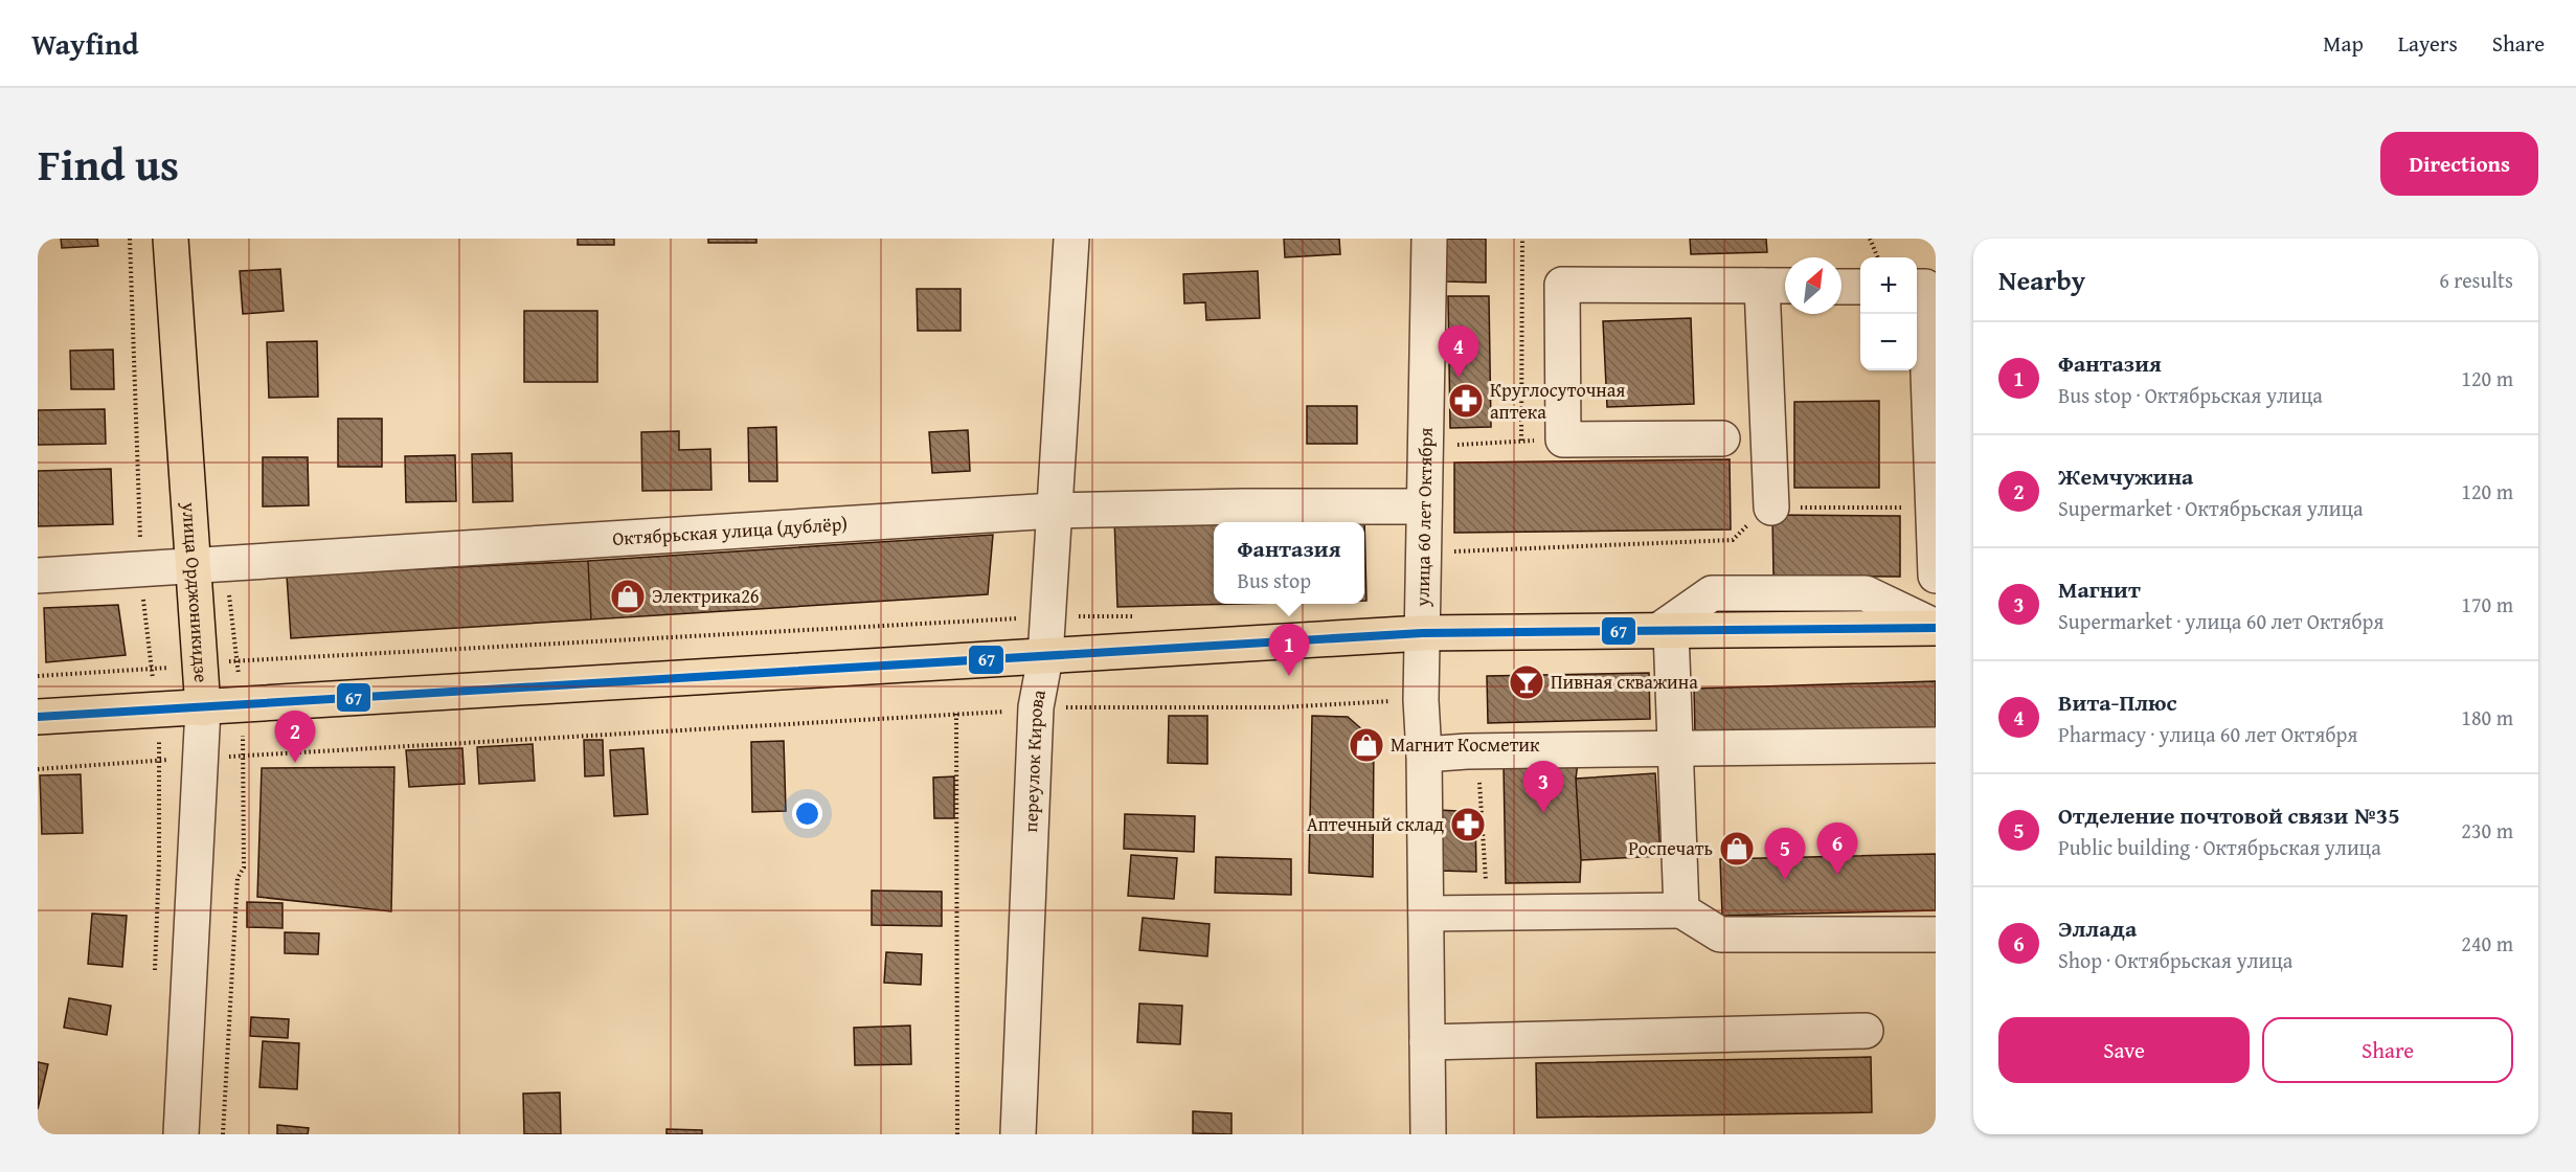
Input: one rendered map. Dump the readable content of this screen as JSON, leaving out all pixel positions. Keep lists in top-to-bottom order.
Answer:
{
  "streets": {
    "main road": ["улица Орджоникидзе"],
    "street": ["улица 60 лет Октября", "Октябрьская улица (дублёр)", "переулок Кирова"]
  },
  "crossings": [
    ["улица 60 лет Октября", "Октябрьская улица (дублёр)"],
    ["Октябрьская улица (дублёр)", "улица Орджоникидзе"],
    ["Октябрьская улица (дублёр)", "переулок Кирова"]
  ],
  "places": {
    "pharmacy": ["Круглосуточная аптека", "Аптечный склад"],
    "shop": ["Электрика26", "Магнит Косметик", "Роспечать"],
    "bar": ["Пивная скважина"]
  },
  "lines": ["transit line 67"],
  "north": "top right",
  "page": {
    "header": "Wayfind",
    "nav": ["Map", "Layers", "Share"],
    "title": "Find us",
    "buttons": [
      "Directions",
      ["Save", "Share"]
    ],
    "heading": ["Nearby", "6 results"],
    "map_buttons": ["+", "−"],
    "list": [
      {
        "mark": "1",
        "name": "Фантазия",
        "note": "Bus stop · Октябрьская улица",
        "value": "120 m"
      },
      {
        "mark": "2",
        "name": "Жемчужина",
        "note": "Supermarket · Октябрьская улица",
        "value": "120 m"
      },
      {
        "mark": "3",
        "name": "Магнит",
        "note": "Supermarket · улица 60 лет Октября",
        "value": "170 m"
      },
      {
        "mark": "4",
        "name": "Вита-Плюс",
        "note": "Pharmacy · улица 60 лет Октября",
        "value": "180 m"
      },
      {
        "mark": "5",
        "name": "Отделение почтовой связи №35",
        "note": "Public building · Октябрьская улица",
        "value": "230 m"
      },
      {
        "mark": "6",
        "name": "Эллада",
        "note": "Shop · Октябрьская улица",
        "value": "240 m"
      }
    ],
    "pins": [
      "4",
      "1",
      "2",
      "3",
      "6",
      "5"
    ],
    "popup": ["Фантазия", "Bus stop"]
  }
}
